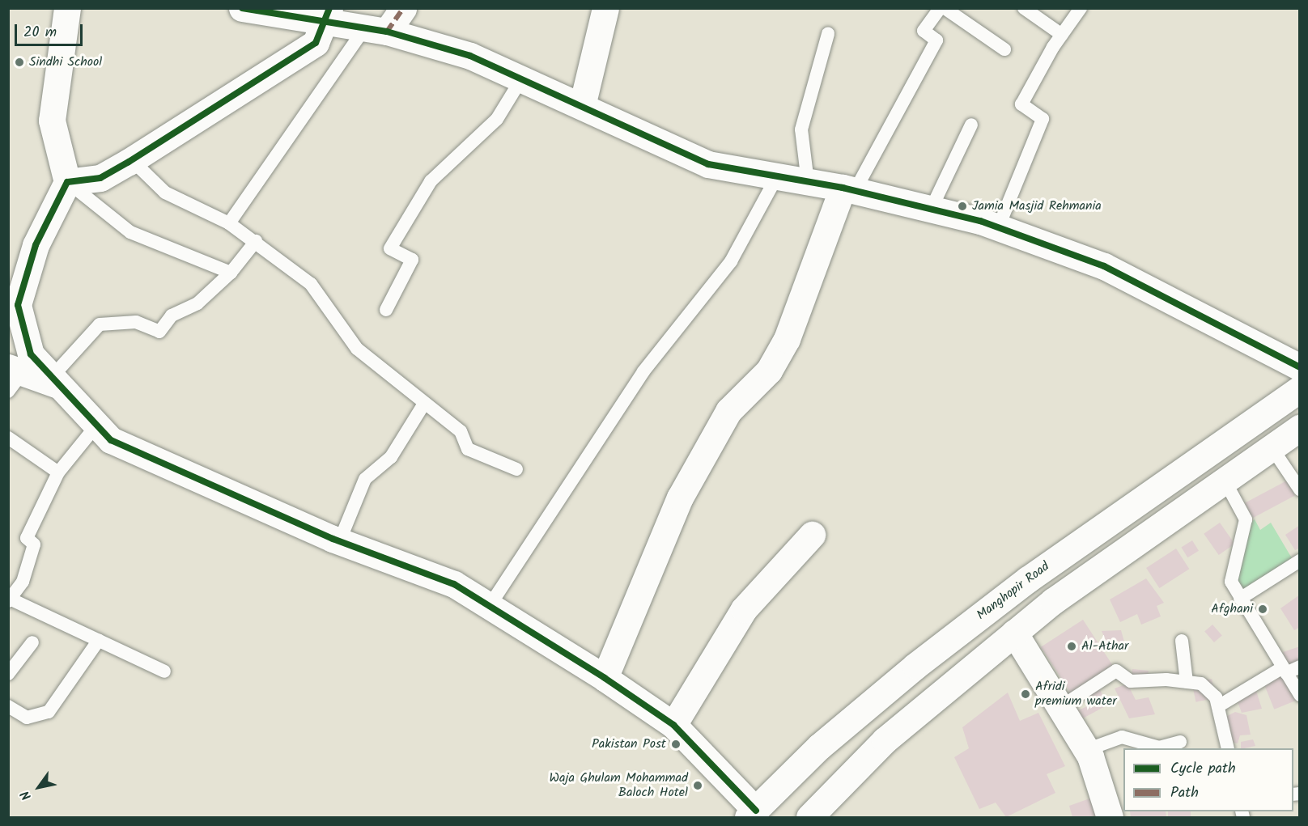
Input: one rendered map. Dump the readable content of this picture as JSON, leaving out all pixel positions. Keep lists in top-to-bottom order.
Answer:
{
  "streets": {
    "street": ["Manghopir Road"]
  },
  "places": [
    "Sindhi School",
    "Jamia Masjid Rehmania",
    "Afghani",
    "Al-Athar",
    "Afridi premium water",
    "Pakistan Post",
    "Waja Ghulam Mohammad Baloch Hotel"
  ],
  "legend": ["Cycle path", "Path"],
  "scale_bar": "20 m",
  "north": "bottom left"
}
